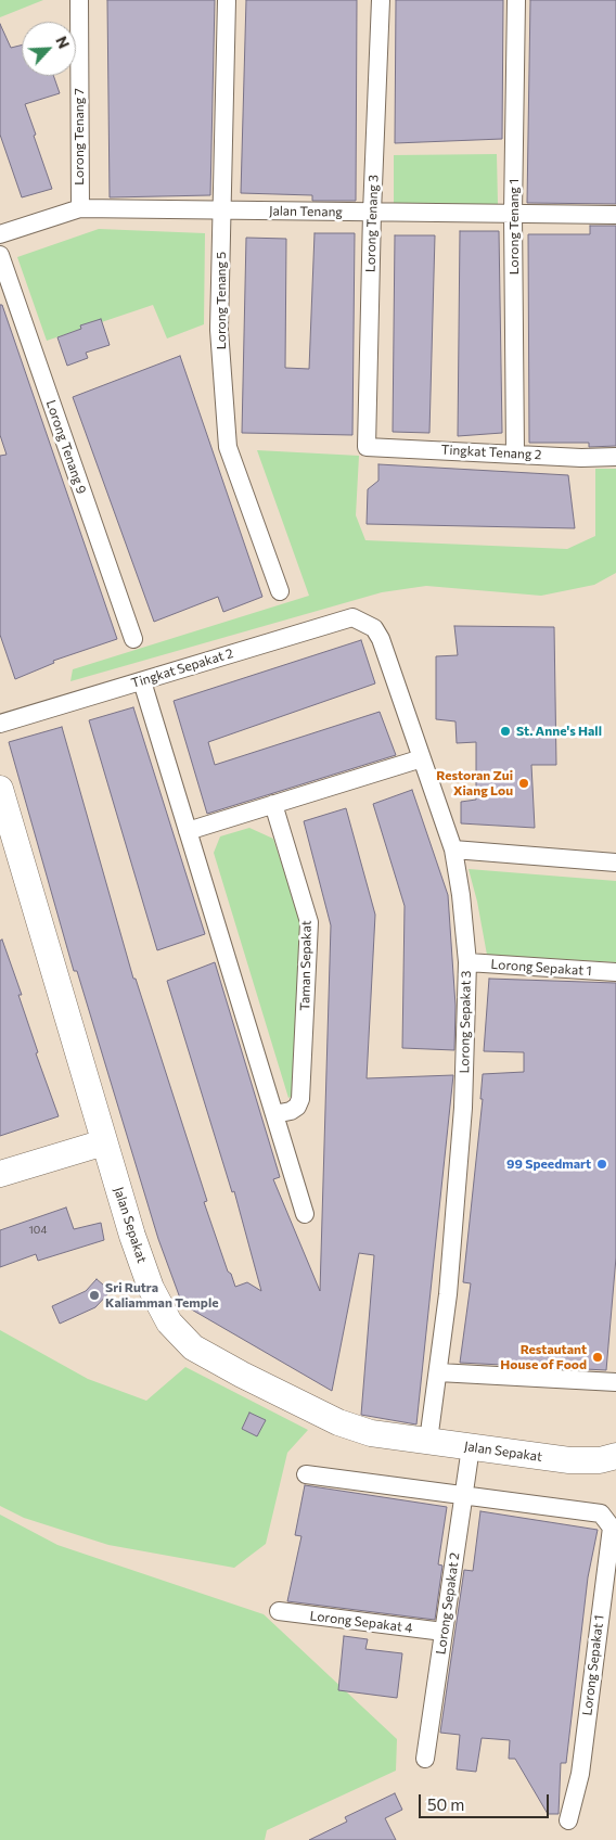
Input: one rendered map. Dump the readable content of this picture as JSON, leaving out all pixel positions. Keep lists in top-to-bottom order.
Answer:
{
  "streets": {
    "street": [
      "Lorong Tenang 7",
      "Jalan Tenang",
      "Lorong Tenang 3",
      "Lorong Tenang 1",
      "Lorong Tenang 5",
      "Lorong Tenang 9",
      "Tingkat Tenang 2",
      "Tingkat Sepakat 2",
      "Taman Sepakat",
      "Lorong Sepakat 1",
      "Lorong Sepakat 3",
      "Jalan Sepakat",
      "Lorong Sepakat 2",
      "Lorong Sepakat 4"
    ]
  },
  "crossings": [
    ["Lorong Tenang 7", "Jalan Tenang"],
    ["Jalan Tenang", "Lorong Tenang 3"],
    ["Jalan Tenang", "Lorong Tenang 1"],
    ["Jalan Tenang", "Lorong Tenang 5"],
    ["Lorong Tenang 3", "Tingkat Tenang 2"],
    ["Lorong Tenang 1", "Tingkat Tenang 2"],
    ["Tingkat Sepakat 2", "Lorong Sepakat 3"],
    ["Lorong Sepakat 1", "Lorong Sepakat 3"],
    ["Lorong Sepakat 1", "Lorong Sepakat 2"],
    ["Lorong Sepakat 3", "Jalan Sepakat"],
    ["Jalan Sepakat", "Lorong Sepakat 2"],
    ["Lorong Sepakat 2", "Lorong Sepakat 4"]
  ],
  "places": [
    "St. Anne's Hall",
    "Restoran Zui Xiang Lou",
    "99 Speedmart",
    "Sri Rutra Kaliamman Temple",
    "Restautant House of Food"
  ],
  "house_numbers": ["104"],
  "scale_bar": "50 m",
  "north": "top right"
}
